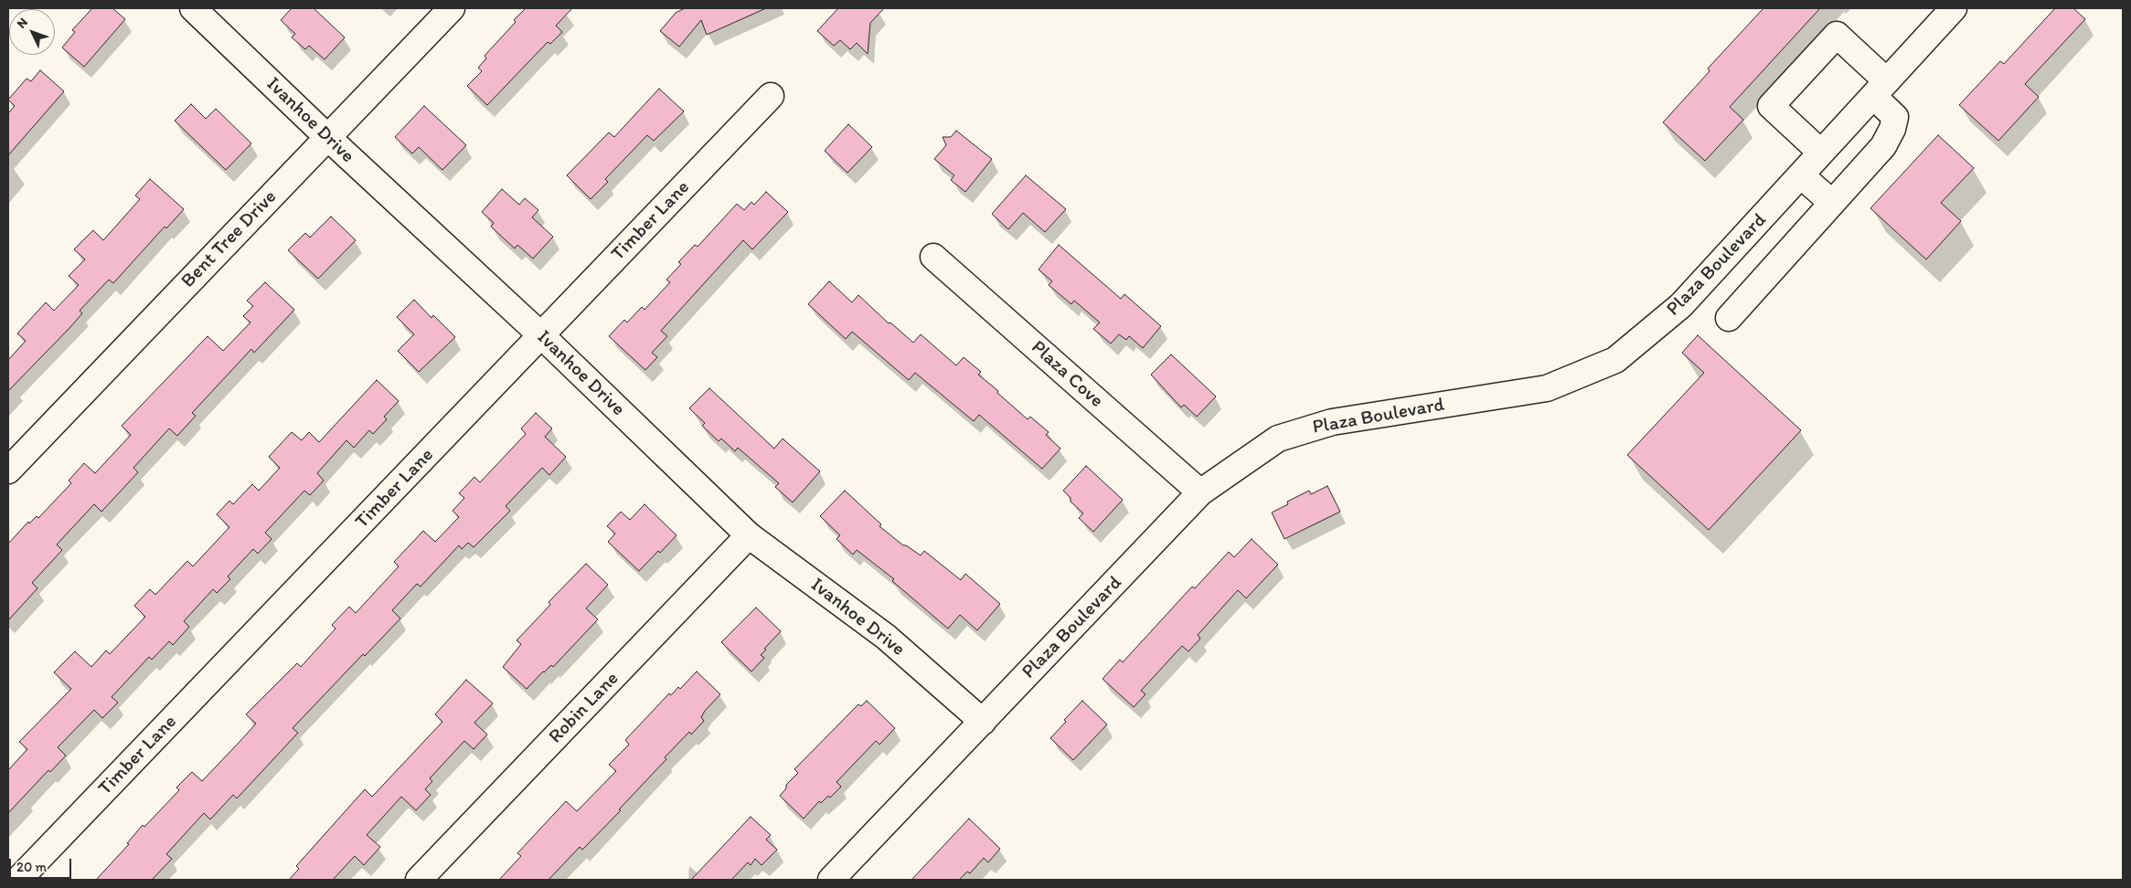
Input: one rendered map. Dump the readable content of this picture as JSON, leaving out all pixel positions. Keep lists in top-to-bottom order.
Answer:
{
  "streets": {
    "street": [
      "Ivanhoe Drive",
      "Timber Lane",
      "Bent Tree Drive",
      "Plaza Boulevard",
      "Plaza Cove",
      "Robin Lane"
    ]
  },
  "crossings": [
    ["Ivanhoe Drive", "Timber Lane"],
    ["Ivanhoe Drive", "Bent Tree Drive"],
    ["Ivanhoe Drive", "Plaza Boulevard"],
    ["Ivanhoe Drive", "Robin Lane"],
    ["Plaza Boulevard", "Plaza Cove"]
  ],
  "scale_bar": "20 m",
  "north": "top left"
}
